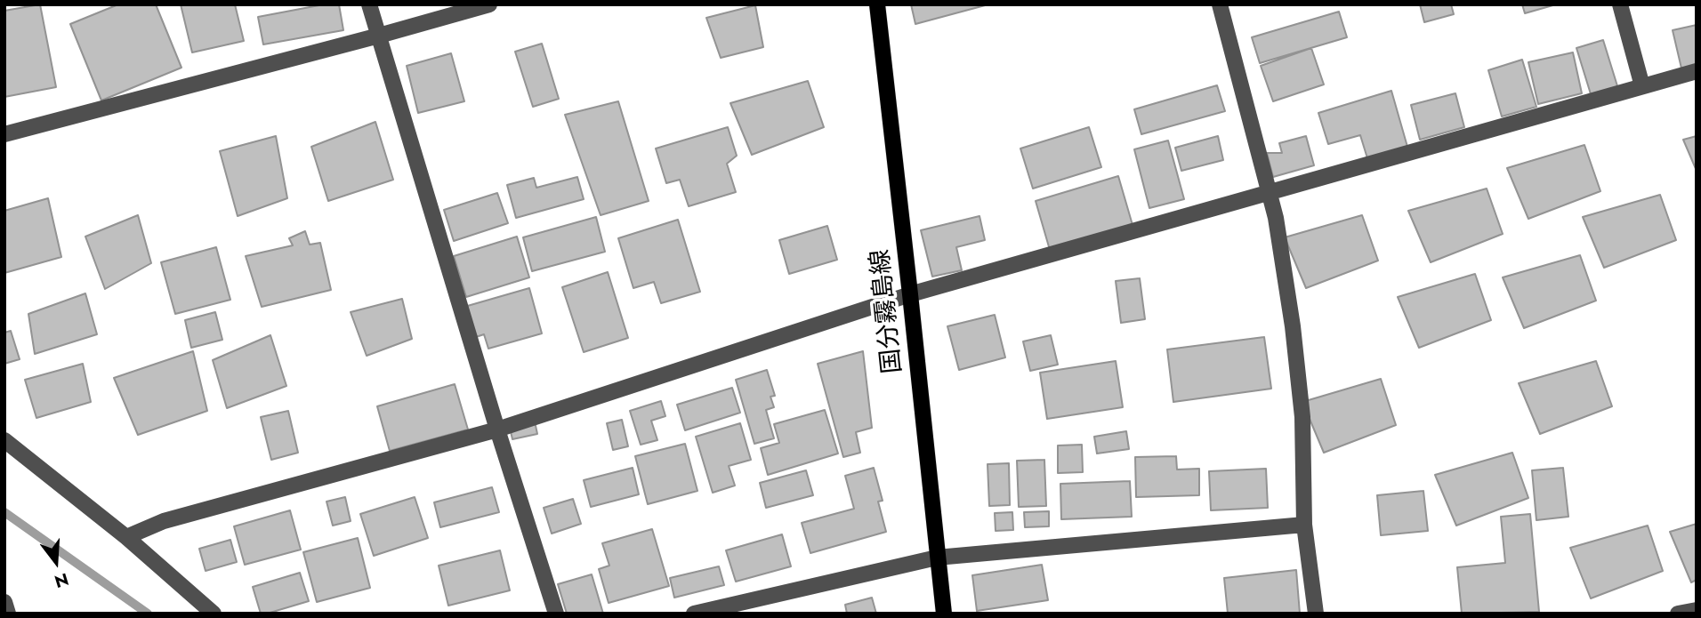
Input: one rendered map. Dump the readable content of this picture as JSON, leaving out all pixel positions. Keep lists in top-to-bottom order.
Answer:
{
  "streets": {
    "main road": ["国分霧島線"]
  },
  "north": "bottom"
}
